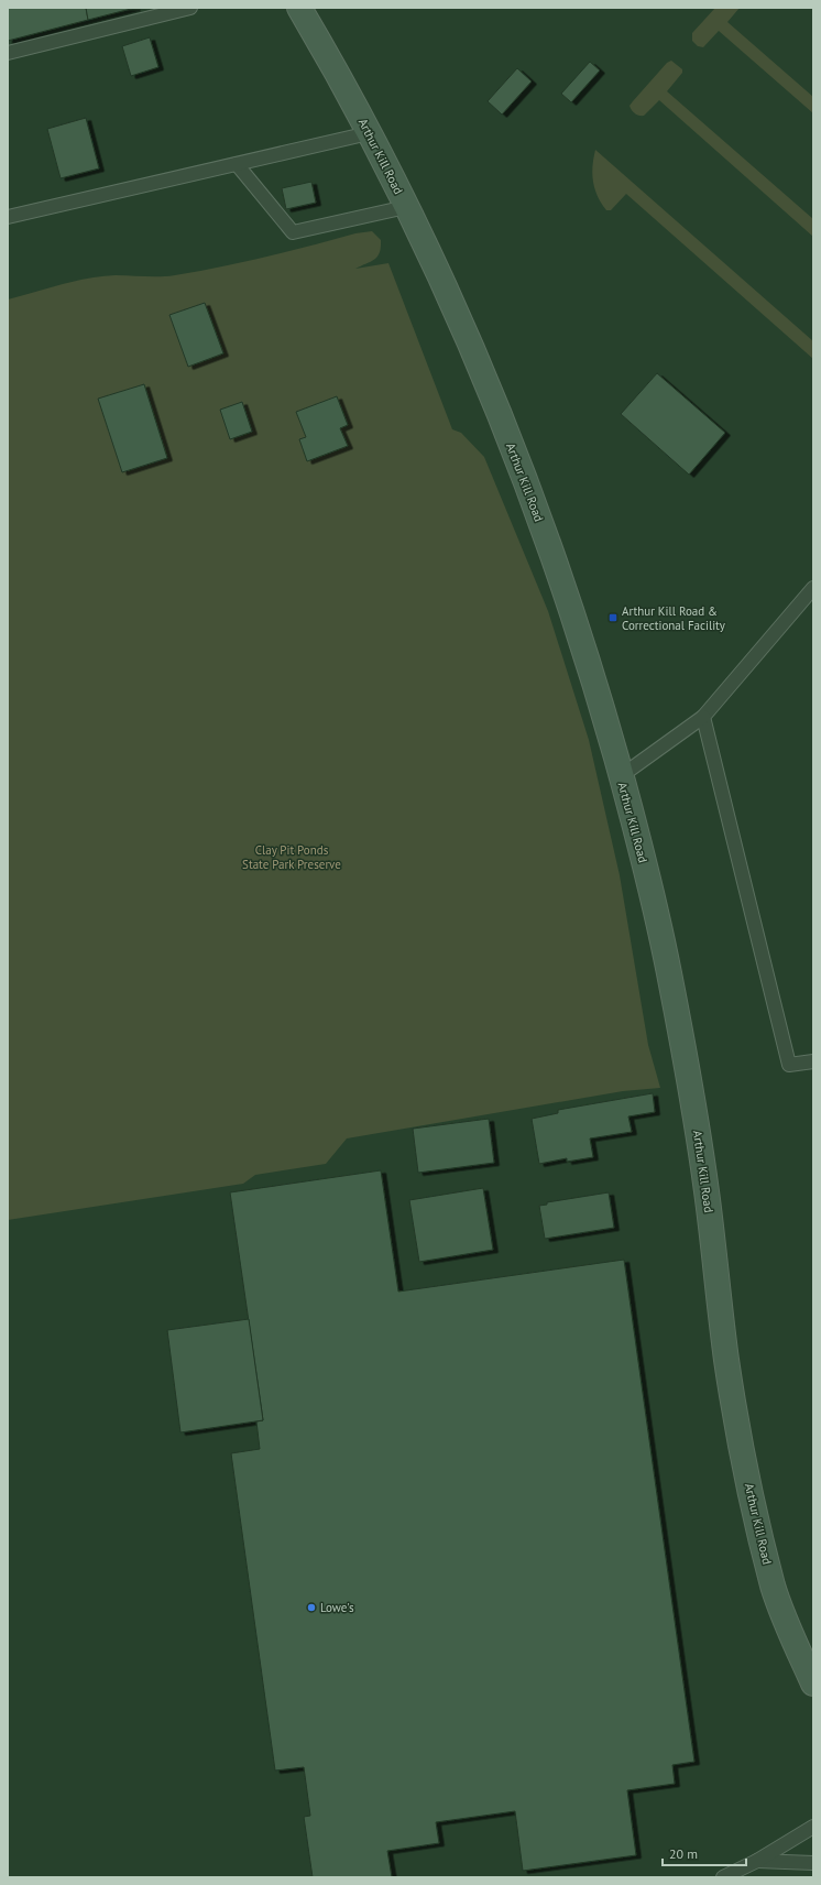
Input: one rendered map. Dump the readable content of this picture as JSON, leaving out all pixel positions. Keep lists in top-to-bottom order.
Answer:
{
  "streets": {
    "street": ["Arthur Kill Road"]
  },
  "parks": ["Clay Pit Ponds State Park Preserve"],
  "places": {
    "transit": ["Arthur Kill Road & Correctional Facility"],
    "other": ["Lowe's"]
  },
  "scale_bar": "20 m"
}
